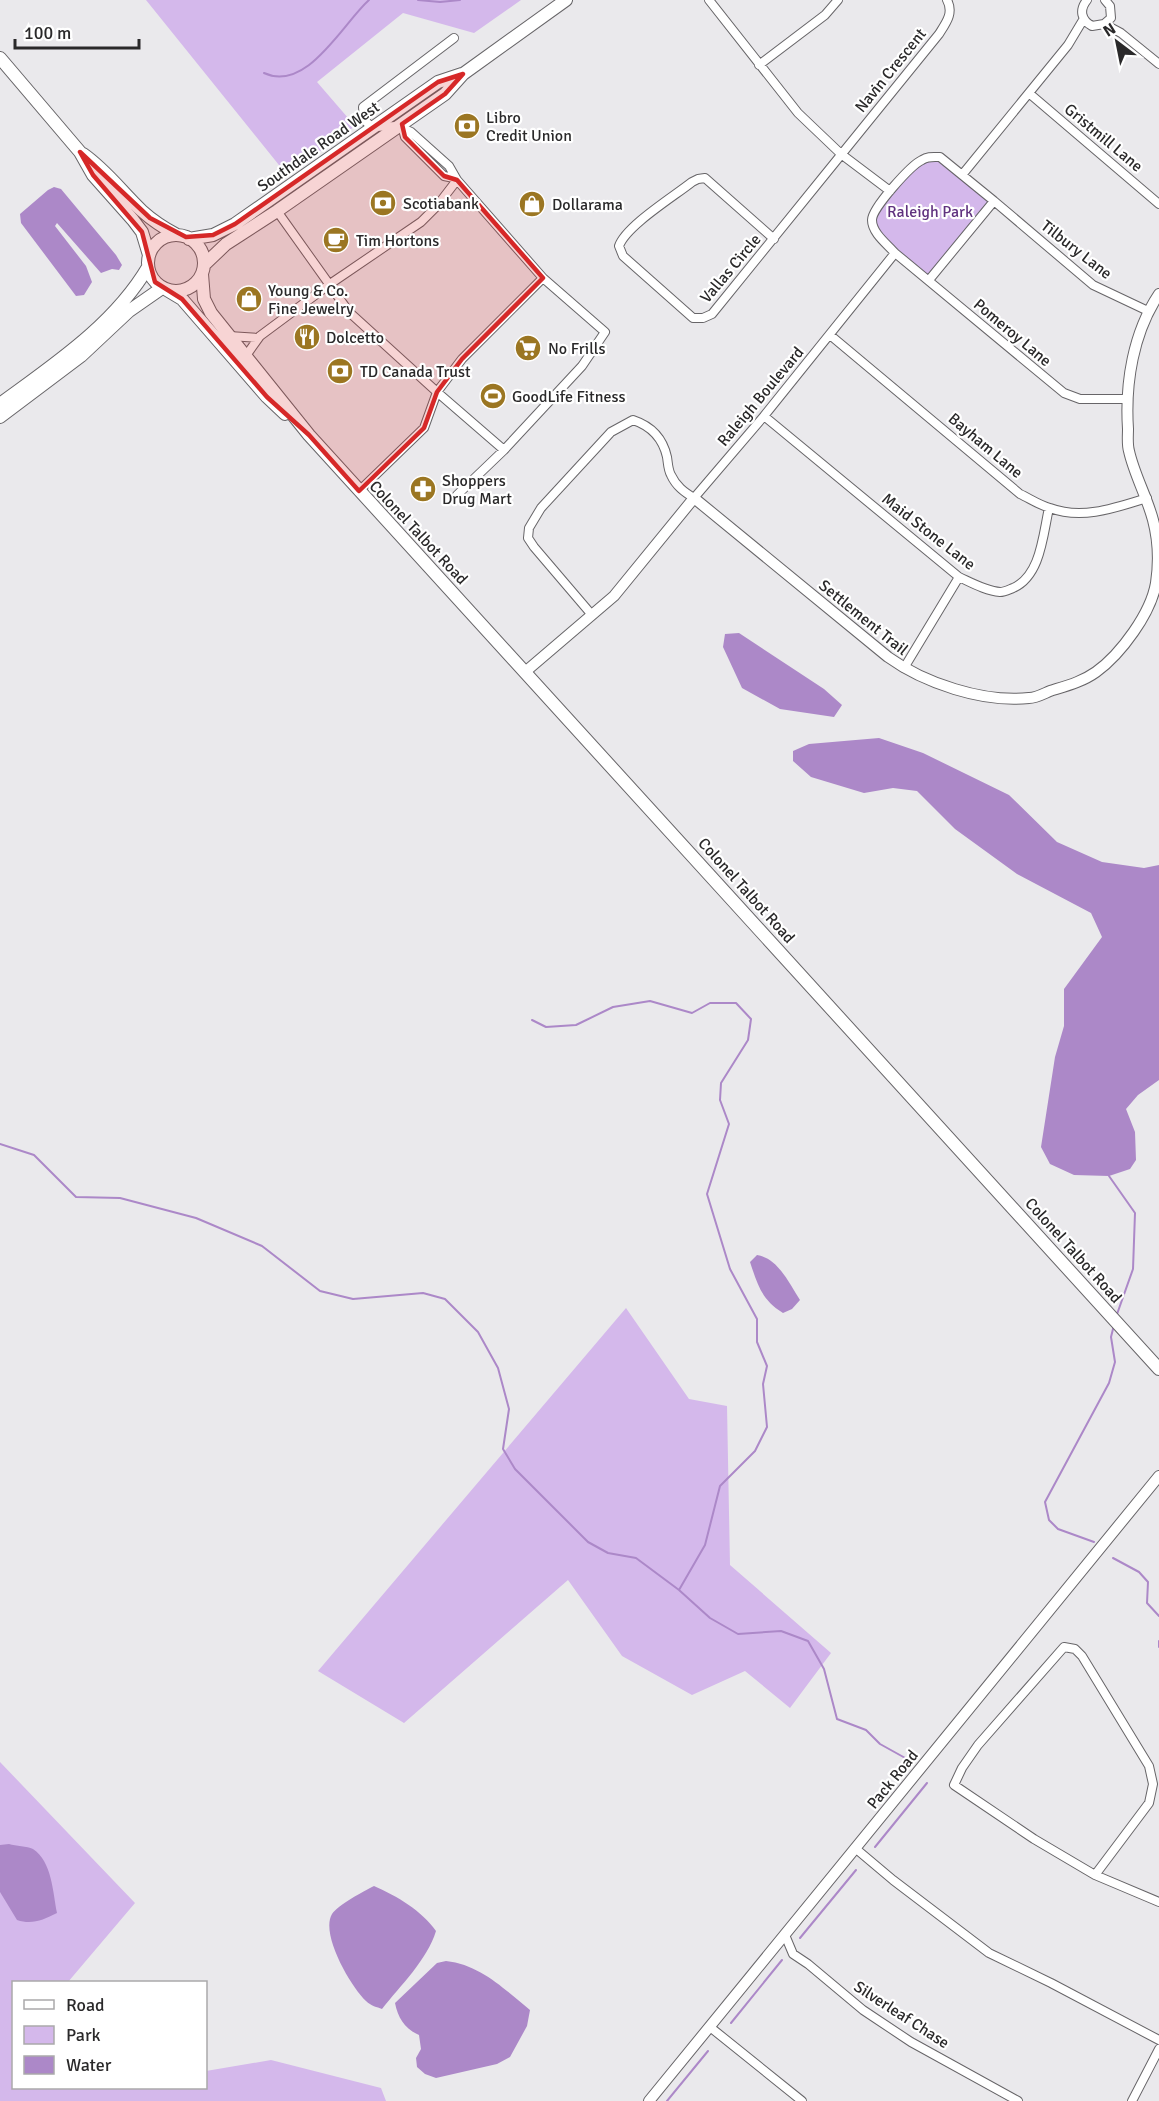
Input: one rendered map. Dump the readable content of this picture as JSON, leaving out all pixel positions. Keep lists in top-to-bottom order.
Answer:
{
  "streets": {
    "main road": ["Southdale Road West", "Colonel Talbot Road"],
    "street": [
      "Navin Crescent",
      "Gristmill Lane",
      "Tilbury Lane",
      "Vallas Circle",
      "Pomeroy Lane",
      "Raleigh Boulevard",
      "Bayham Lane",
      "Maid Stone Lane",
      "Settlement Trail",
      "Pack Road",
      "Silverleaf Chase"
    ]
  },
  "crossings": [
    ["Navin Crescent", "Vallas Circle"],
    ["Southdale Road West", "Colonel Talbot Road"],
    ["Tilbury Lane", "Settlement Trail"],
    ["Pomeroy Lane", "Raleigh Boulevard"],
    ["Pomeroy Lane", "Settlement Trail"],
    ["Raleigh Boulevard", "Bayham Lane"],
    ["Raleigh Boulevard", "Maid Stone Lane"],
    ["Raleigh Boulevard", "Colonel Talbot Road"],
    ["Raleigh Boulevard", "Settlement Trail"],
    ["Bayham Lane", "Maid Stone Lane"],
    ["Bayham Lane", "Settlement Trail"],
    ["Pack Road", "Silverleaf Chase"]
  ],
  "parks": ["Raleigh Park"],
  "places": {
    "bank": ["Libro Credit Union", "Scotiabank", "TD Canada Trust"],
    "shop": ["Dollarama", "Young & Co. Fine Jewelry"],
    "cafe": ["Tim Hortons"],
    "restaurant": ["Dolcetto"],
    "supermarket": ["No Frills"],
    "sports": ["GoodLife Fitness"],
    "pharmacy": ["Shoppers Drug Mart"]
  },
  "legend": ["Road", "Park", "Water"],
  "scale_bar": "100 m",
  "north": "top left"
}
